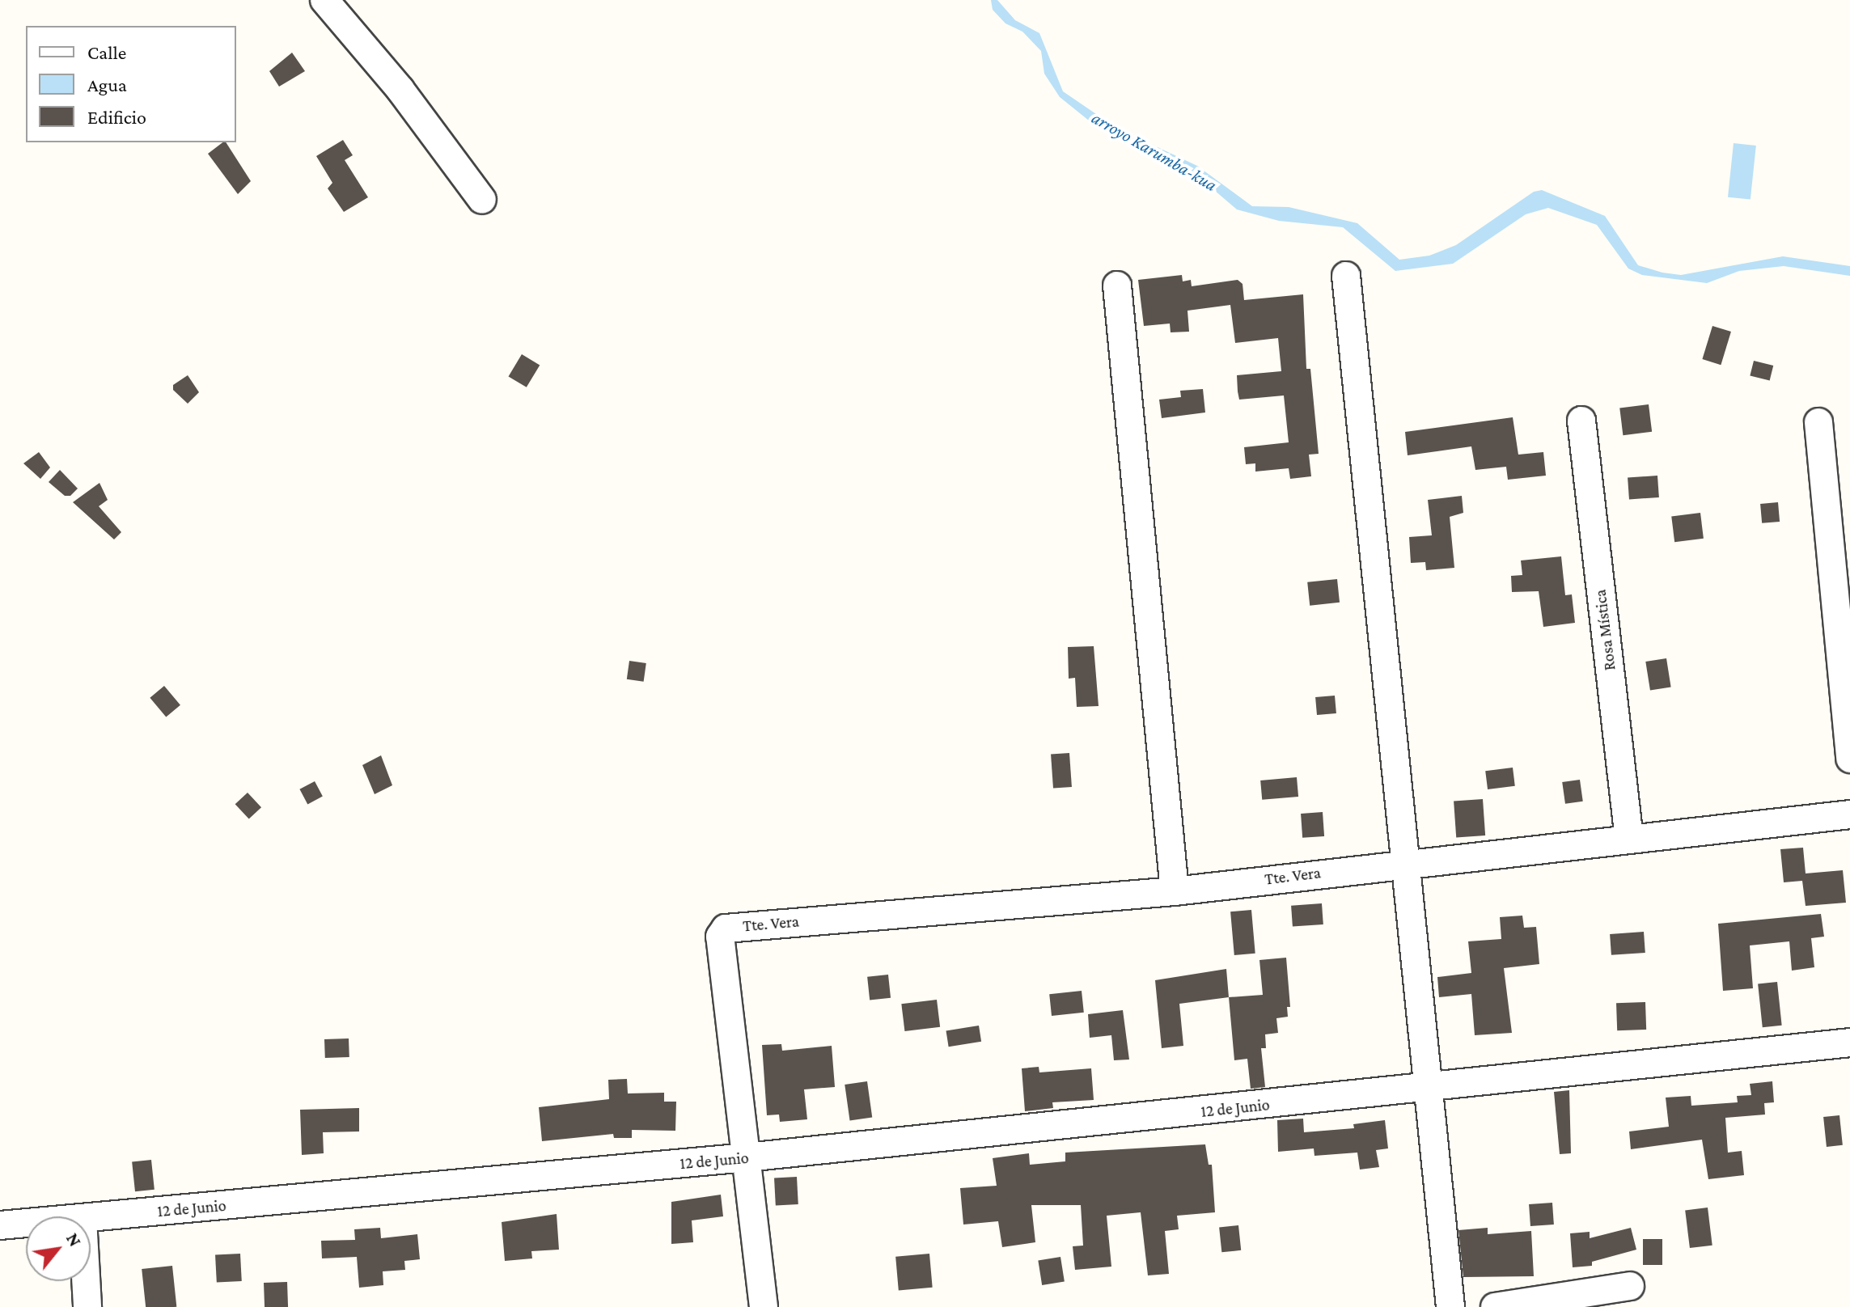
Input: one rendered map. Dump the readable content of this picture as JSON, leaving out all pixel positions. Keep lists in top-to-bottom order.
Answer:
{
  "streets": {
    "street": ["Rosa Mística", "Tte. Vera", "12 de Junio"]
  },
  "crossings": [
    ["Rosa Mística", "Tte. Vera"],
    ["Tte. Vera", "12 de Junio"]
  ],
  "water": ["arroyo Karumba-kua"],
  "legend": ["Calle", "Agua", "Edificio"],
  "north": "top right"
}
